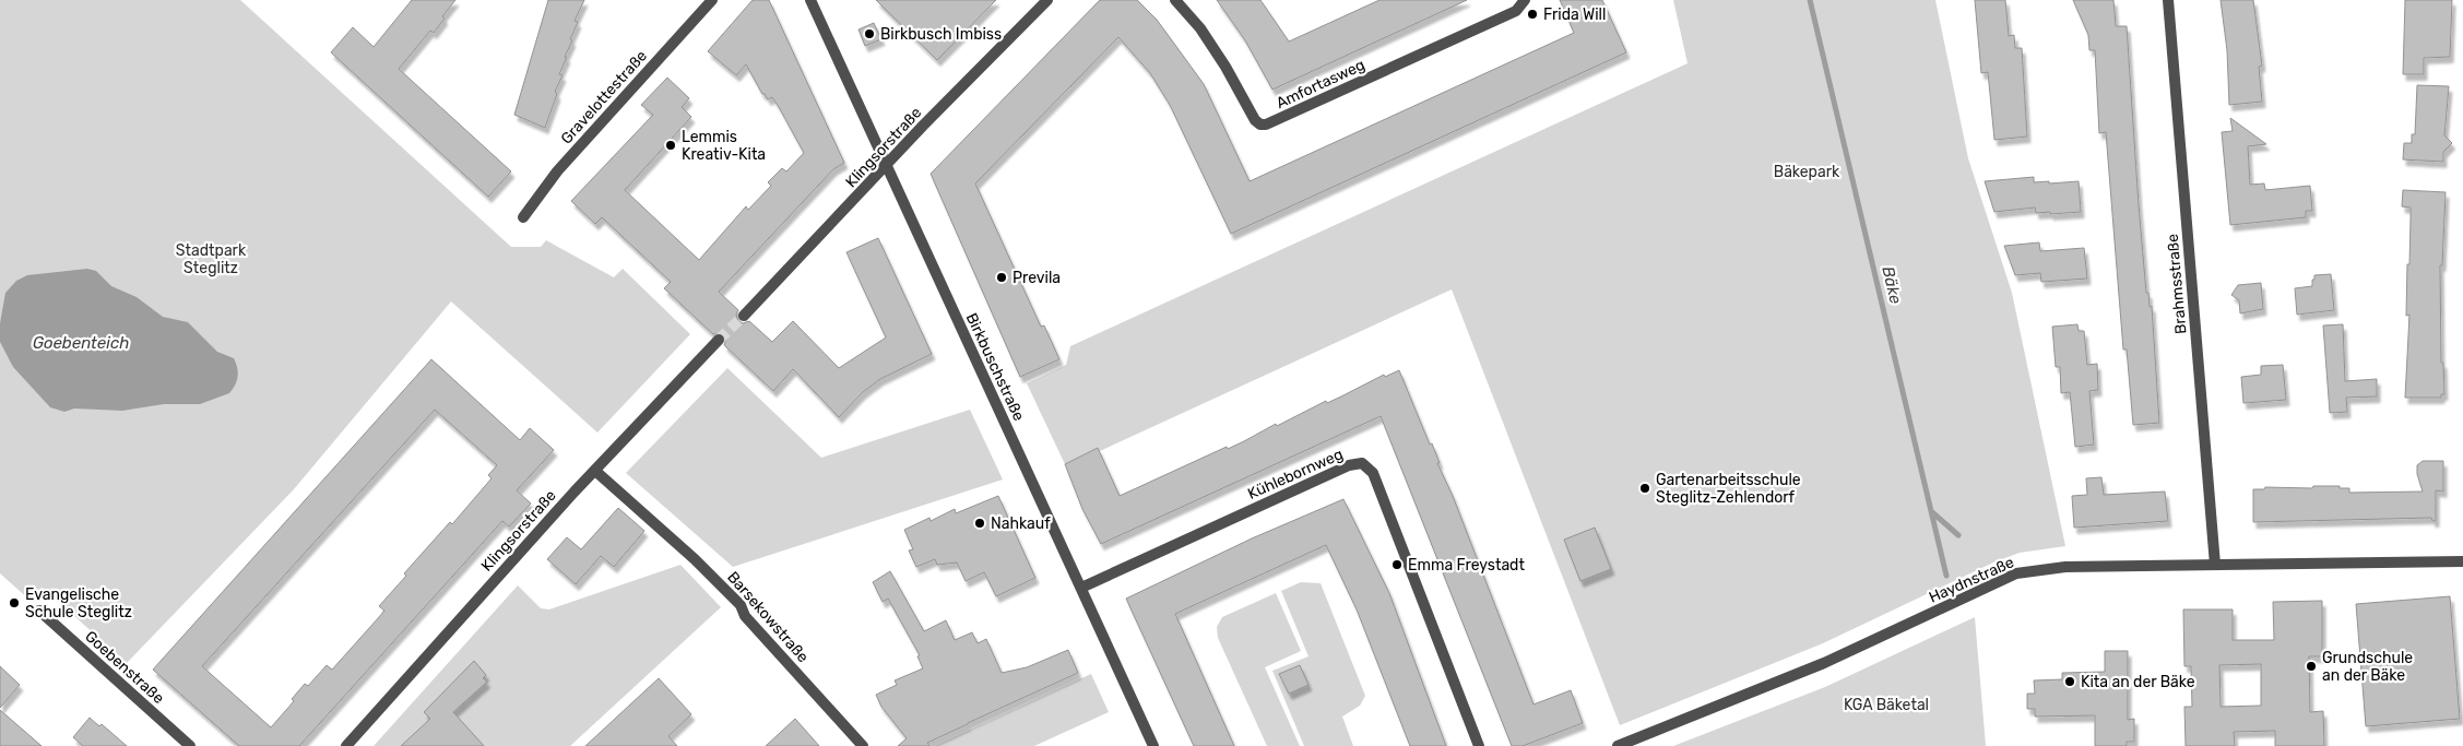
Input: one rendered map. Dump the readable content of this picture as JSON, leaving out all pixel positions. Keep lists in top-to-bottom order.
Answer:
{
  "streets": {
    "street": [
      "Amfortasweg",
      "Gravelottestraße",
      "Klingsorstraße",
      "Brahmsstraße",
      "Birkbuschstraße",
      "Kühlebornweg",
      "Haydnstraße",
      "Barsekowstraße",
      "Goebenstraße"
    ]
  },
  "crossings": [
    ["Klingsorstraße", "Birkbuschstraße"],
    ["Klingsorstraße", "Barsekowstraße"],
    ["Brahmsstraße", "Haydnstraße"],
    ["Birkbuschstraße", "Kühlebornweg"]
  ],
  "water": ["Bäke", "Goebenteich"],
  "parks": ["Bäkepark", "Stadtpark Steglitz", "KGA Bäketal"],
  "places": [
    "Frida Will",
    "Birkbusch Imbiss",
    "Lemmis Kreativ-Kita",
    "Previla",
    "Gartenarbeitsschule Steglitz-Zehlendorf",
    "Nahkauf",
    "Emma Freystadt",
    "Evangelische Schule Steglitz",
    "Grundschule an der Bäke",
    "Kita an der Bäke"
  ]
}
